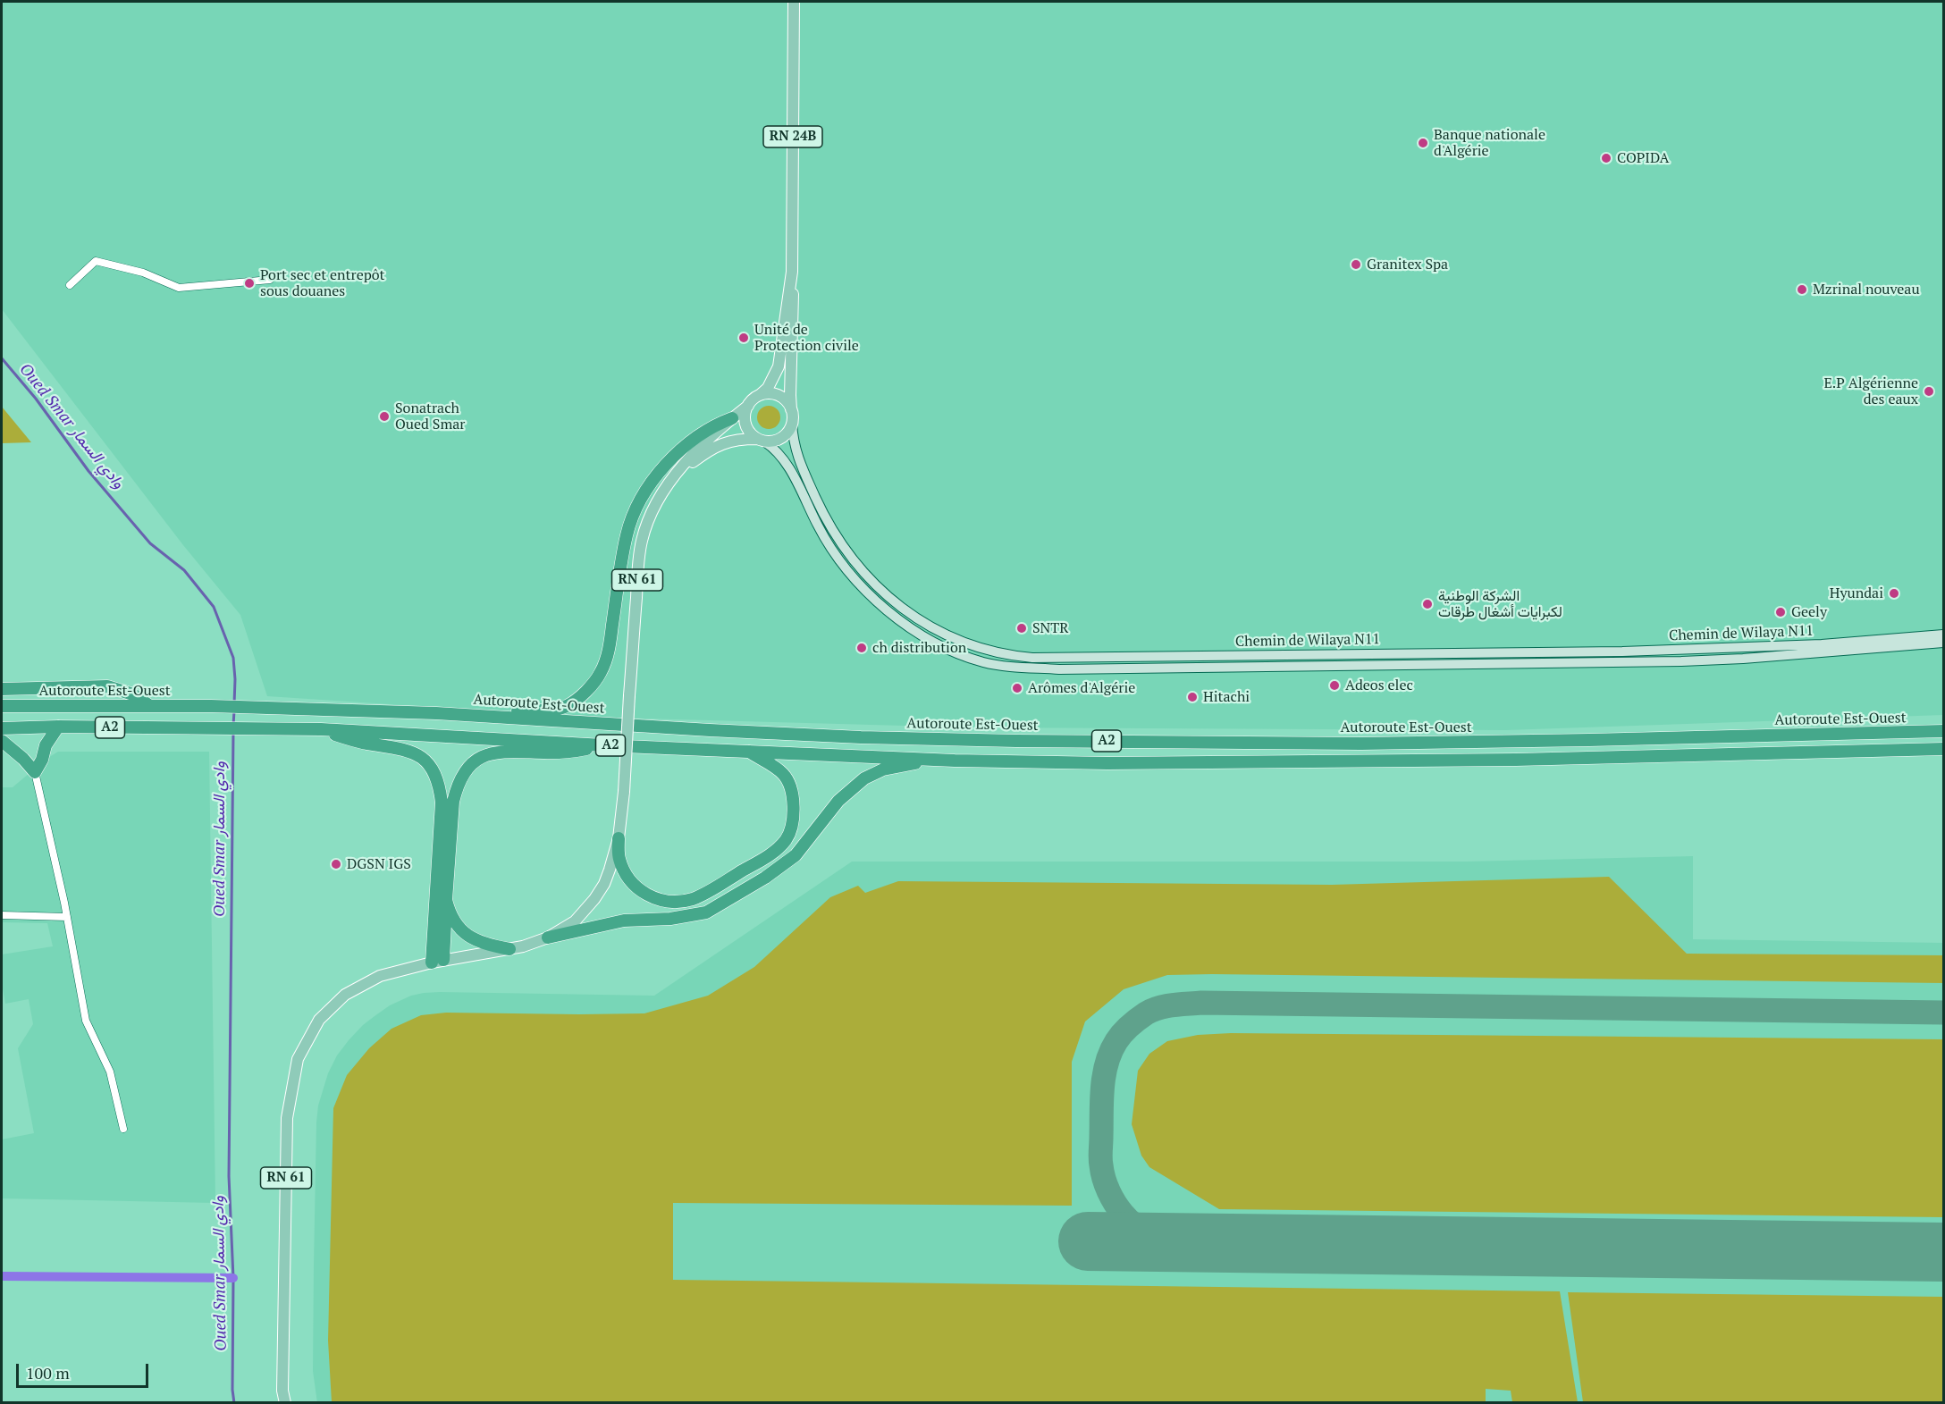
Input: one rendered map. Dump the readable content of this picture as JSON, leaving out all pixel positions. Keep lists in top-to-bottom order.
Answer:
{
  "streets": {
    "highway": ["Autoroute Est-Ouest", "A2"],
    "main road": ["RN 24B", "RN 61", "Chemin de Wilaya N11"]
  },
  "crossings": [
    ["RN 61", "Chemin de Wilaya N11"]
  ],
  "water": ["Oued Smar وادي السمار"],
  "places": [
    "Banque nationale d'Algérie",
    "COPIDA",
    "Granitex Spa",
    "Port sec et entrepôt sous douanes",
    "Mzrinal nouveau",
    "Unité de Protection civile",
    "E.P Algérienne des eaux",
    "Sonatrach Oued Smar",
    "Hyundai",
    "الشركة الوطنية لكبرايات أشغال طرقات",
    "Geely",
    "SNTR",
    "ch distribution",
    "Adeos elec",
    "Arômes d'Algérie",
    "Hitachi",
    "DGSN IGS"
  ],
  "scale_bar": "100 m"
}
